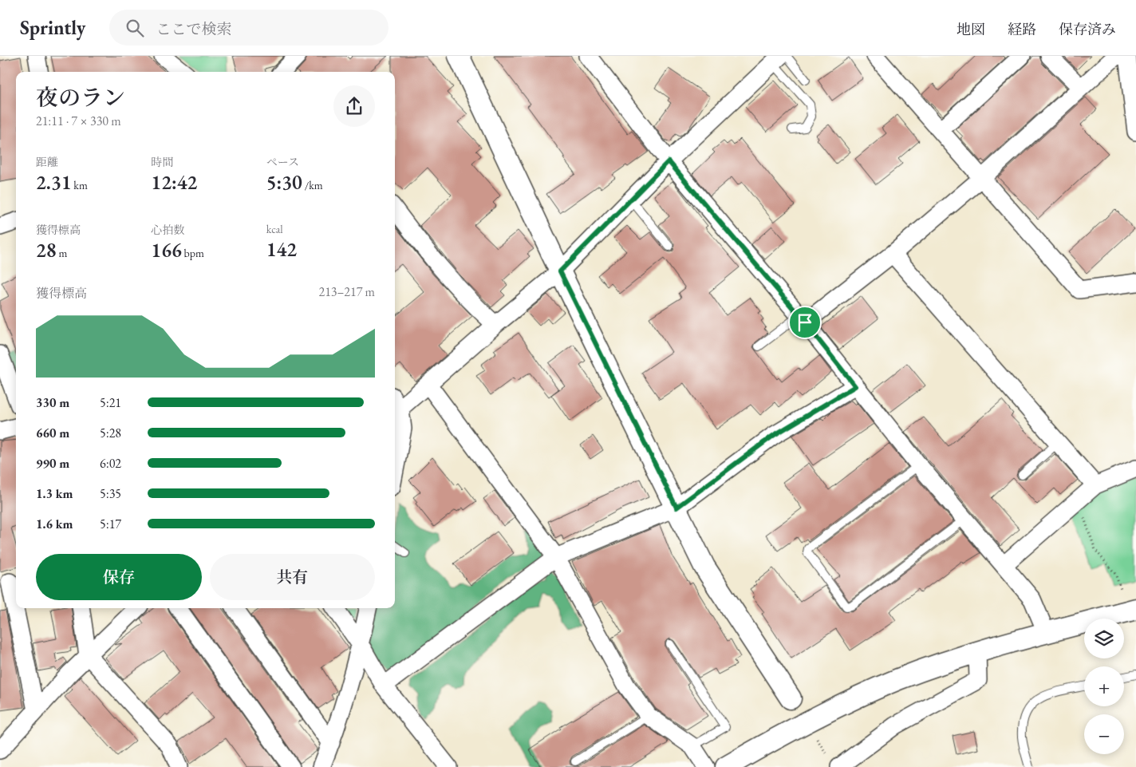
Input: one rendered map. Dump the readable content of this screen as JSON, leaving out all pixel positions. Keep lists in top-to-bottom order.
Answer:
{
  "page": {
    "header": "Sprintly",
    "search": "ここで検索",
    "nav": ["地図", "経路", "保存済み"],
    "heading": ["夜のラン", "21:11 · 7 × 330 m"],
    "stats": [
      ["距離", "2.31 km"],
      ["時間", "12:42"],
      ["ペース", "5:30 /km"],
      ["獲得標高", "28 m"],
      ["心拍数", "166 bpm"],
      ["kcal", "142"]
    ],
    "chart": ["獲得標高", "213–217 m"],
    "list": [
      {
        "name": "330 m",
        "note": "5:21"
      },
      {
        "name": "660 m",
        "note": "5:28"
      },
      {
        "name": "990 m",
        "note": "6:02"
      },
      {
        "name": "1.3 km",
        "note": "5:35"
      },
      {
        "name": "1.6 km",
        "note": "5:17"
      }
    ],
    "buttons": ["保存", "共有"],
    "map_buttons": ["+", "−"]
  }
}
